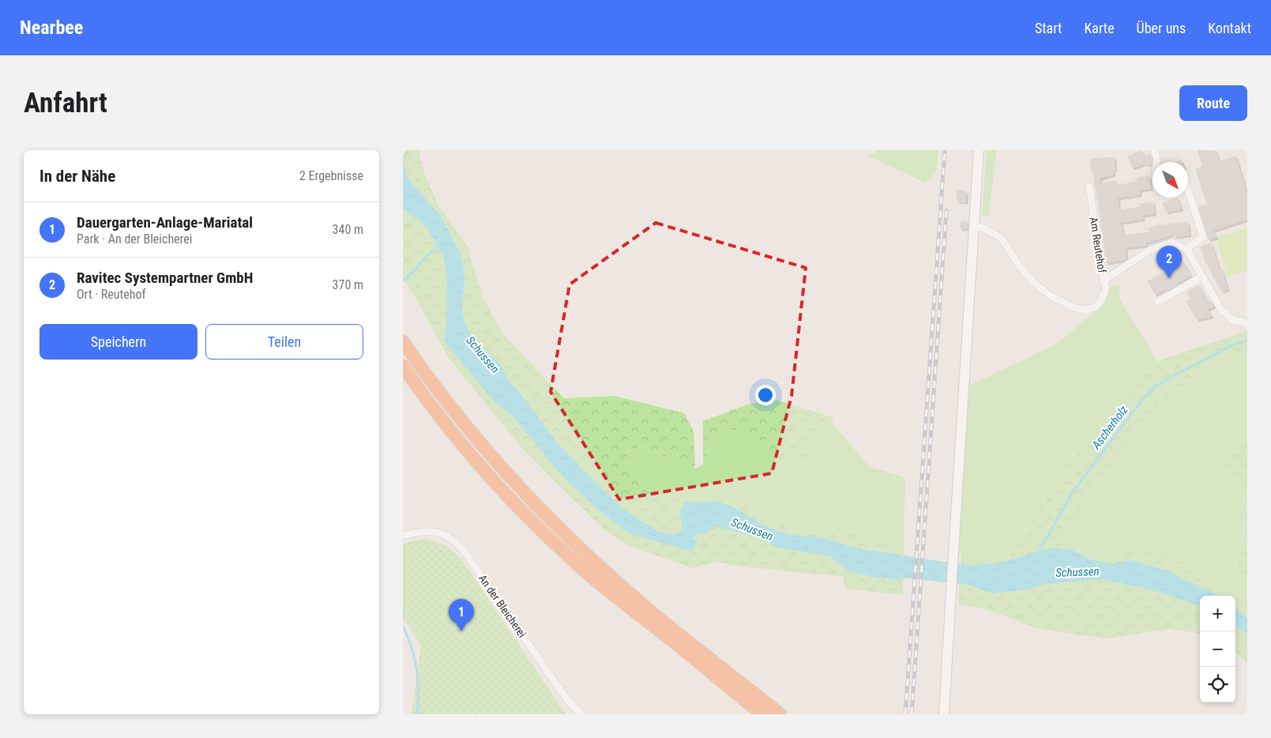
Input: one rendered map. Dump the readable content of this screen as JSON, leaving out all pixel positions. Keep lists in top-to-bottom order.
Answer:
{
  "streets": {
    "street": ["Am Reutehof", "An der Bleicherei"]
  },
  "water": ["Schussen", "Ascherholz"],
  "north": "bottom right",
  "page": {
    "header": "Nearbee",
    "nav": [
      "Start",
      "Karte",
      "Über uns",
      "Kontakt"
    ],
    "buttons": [
      "Route",
      ["Speichern", "Teilen"]
    ],
    "title": "Anfahrt",
    "heading": ["In der Nähe", "2 Ergebnisse"],
    "list": [
      {
        "mark": "1",
        "name": "Dauergarten-Anlage-Mariatal",
        "note": "Park · An der Bleicherei",
        "value": "340 m"
      },
      {
        "mark": "2",
        "name": "Ravitec Systempartner GmbH",
        "note": "Ort · Reutehof",
        "value": "370 m"
      }
    ],
    "pins": ["2", "1"],
    "map_buttons": ["+", "−"]
  }
}
